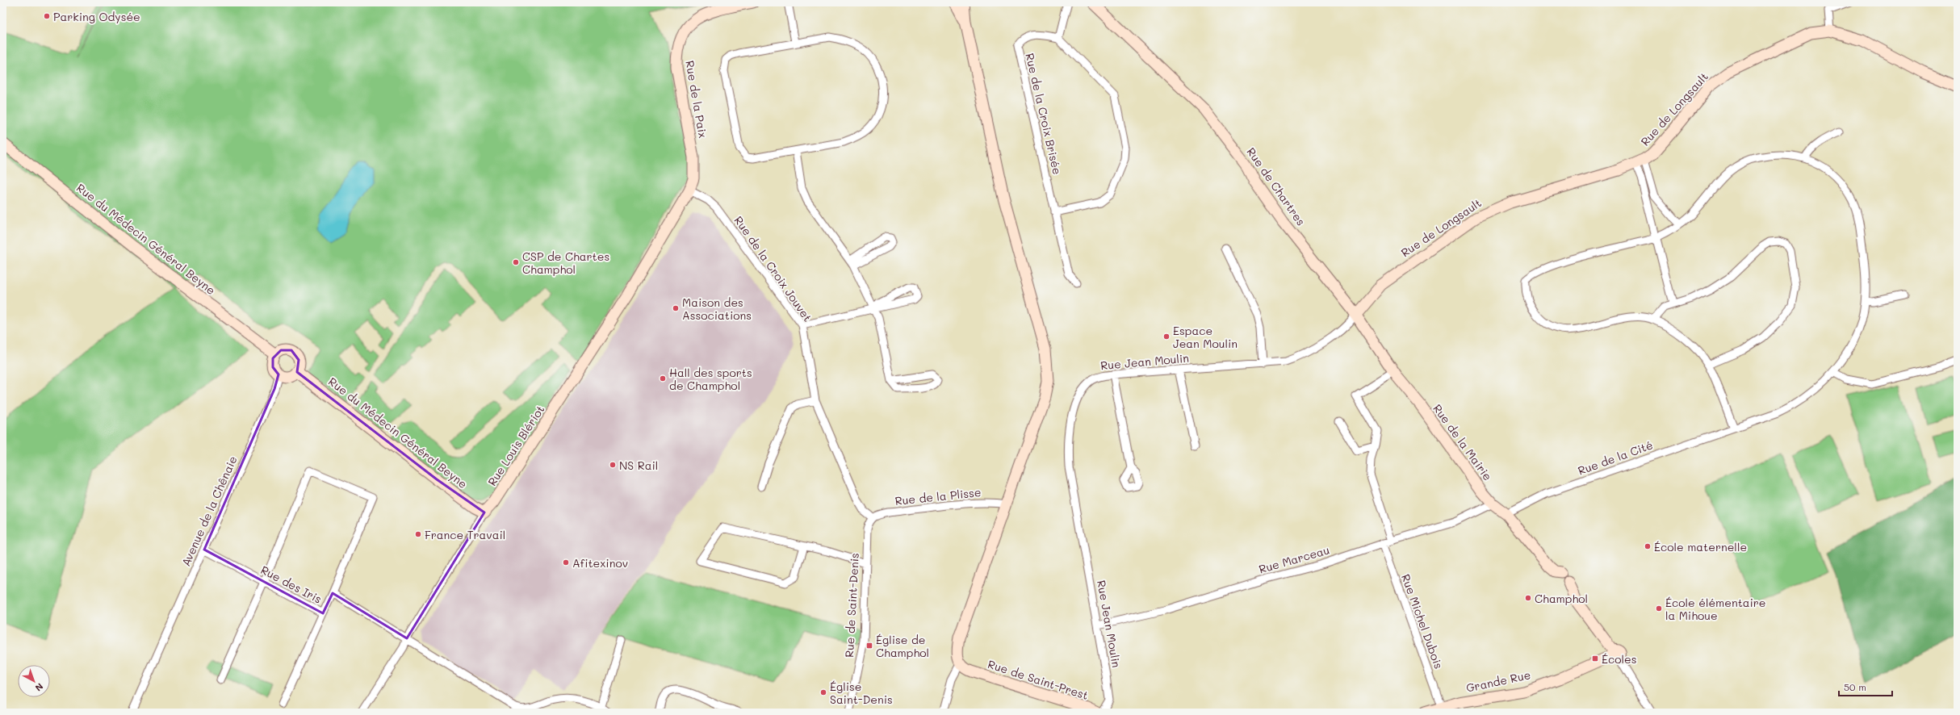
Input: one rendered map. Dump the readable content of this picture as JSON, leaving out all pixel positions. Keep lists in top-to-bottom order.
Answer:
{
  "streets": {
    "street": [
      "Rue de la Paix",
      "Rue de Longsault",
      "Rue de la Croix Brisée",
      "Rue de Chartres",
      "Rue du Médecin Général Beyne",
      "Rue de la Croix Jouvet",
      "Rue Jean Moulin",
      "Rue de la Mairie",
      "Rue Louis Blériot",
      "Rue de la Cité",
      "Rue de la Plisse",
      "Avenue de la Chênaie",
      "Rue Marceau",
      "Rue des Iris",
      "Rue de Saint-Denis",
      "Rue Michel Dubois",
      "Rue de Saint-Prest",
      "Grande Rue"
    ]
  },
  "crossings": [
    ["Rue de la Paix", "Rue de la Croix Jouvet"],
    ["Rue de la Paix", "Rue Louis Blériot"],
    ["Rue de Longsault", "Rue de Chartres"],
    ["Rue de Longsault", "Rue Jean Moulin"],
    ["Rue de Longsault", "Rue de la Mairie"],
    ["Rue de Chartres", "Rue Jean Moulin"],
    ["Rue de Chartres", "Rue de la Mairie"],
    ["Rue du Médecin Général Beyne", "Rue Louis Blériot"],
    ["Rue du Médecin Général Beyne", "Avenue de la Chênaie"],
    ["Rue de la Croix Jouvet", "Rue Louis Blériot"],
    ["Rue de la Croix Jouvet", "Rue de la Plisse"],
    ["Rue de la Croix Jouvet", "Rue de Saint-Denis"],
    ["Rue Jean Moulin", "Rue de la Mairie"],
    ["Rue Jean Moulin", "Rue Marceau"],
    ["Rue de la Mairie", "Rue de la Cité"],
    ["Rue de la Mairie", "Rue Marceau"],
    ["Rue de la Mairie", "Grande Rue"],
    ["Rue Louis Blériot", "Rue des Iris"],
    ["Rue de la Plisse", "Rue de Saint-Denis"],
    ["Avenue de la Chênaie", "Rue des Iris"],
    ["Rue Marceau", "Rue Michel Dubois"],
    ["Rue Michel Dubois", "Grande Rue"]
  ],
  "places": {
    "other": [
      "Parking Odysée",
      "CSP de Chartes Champhol",
      "Maison des Associations",
      "Espace Jean Moulin",
      "Hall des sports de Champhol",
      "NS Rail",
      "France Travail",
      "École maternelle",
      "Afitexinov",
      "Champhol",
      "École élémentaire la Mihoue",
      "Église Saint-Denis"
    ],
    "transit": ["Église de Champhol", "Écoles"]
  },
  "scale_bar": "50 m",
  "north": "bottom right"
}
